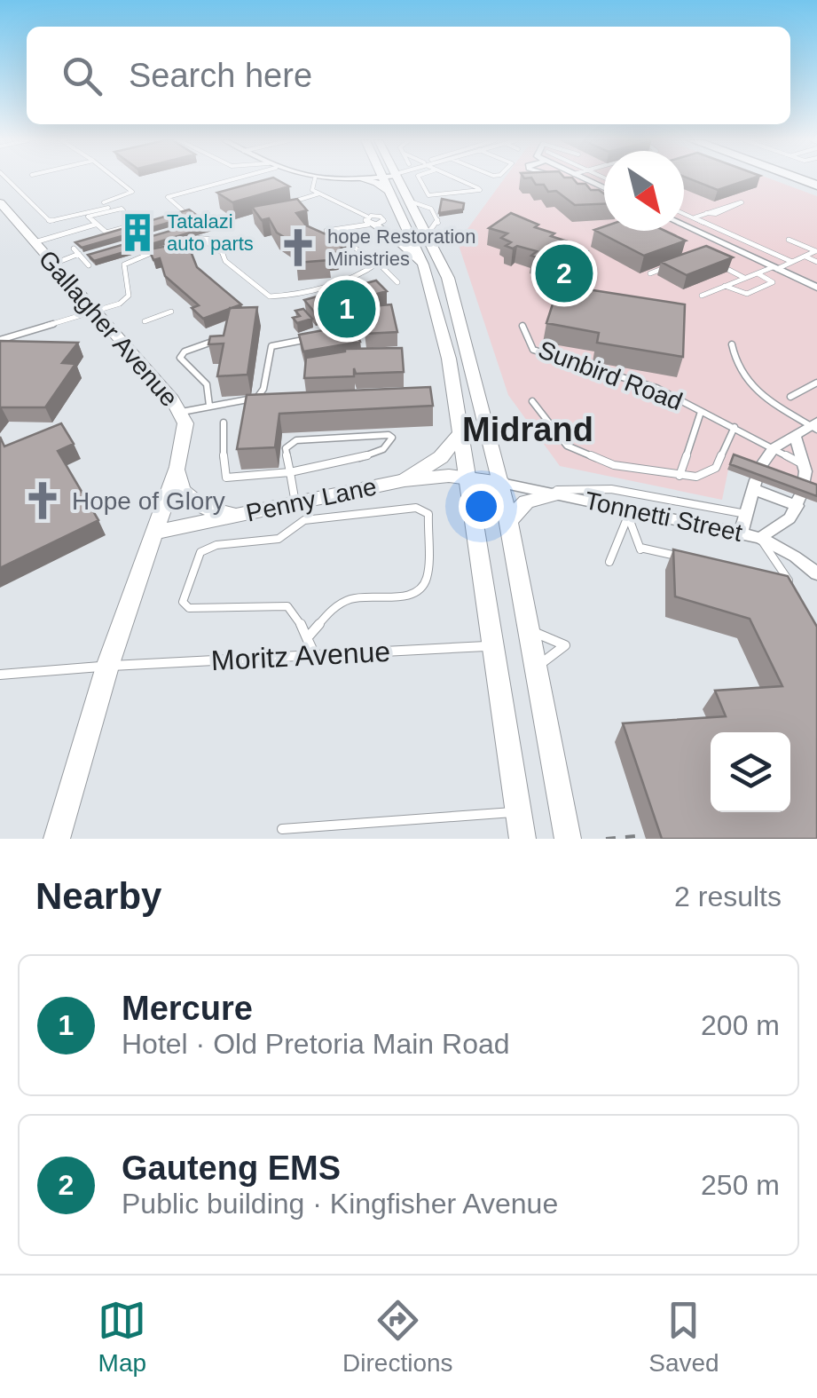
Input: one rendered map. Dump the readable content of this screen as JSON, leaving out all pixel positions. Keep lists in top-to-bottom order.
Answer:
{
  "streets": {
    "main road": ["Gallagher Avenue", "Penny Lane"],
    "street": ["Tonnetti Street"],
    "lane": ["Sunbird Road", "Moritz Avenue"]
  },
  "crossings": [
    ["Gallagher Avenue", "Penny Lane"],
    ["Gallagher Avenue", "Moritz Avenue"],
    ["Penny Lane", "Tonnetti Street"]
  ],
  "districts": ["Midrand"],
  "places": {
    "building": ["Tatalazi auto parts"],
    "church": ["hope Restoration Ministries", "Hope of Glory"]
  },
  "north": "bottom right",
  "page": {
    "search": "Search here",
    "pins": ["2", "1"],
    "heading": ["Nearby", "2 results"],
    "list": [
      {
        "mark": "1",
        "name": "Mercure",
        "note": "Hotel · Old Pretoria Main Road",
        "value": "200 m"
      },
      {
        "mark": "2",
        "name": "Gauteng EMS",
        "note": "Public building · Kingfisher Avenue",
        "value": "250 m"
      }
    ],
    "nav": ["Map", "Directions", "Saved"]
  }
}
